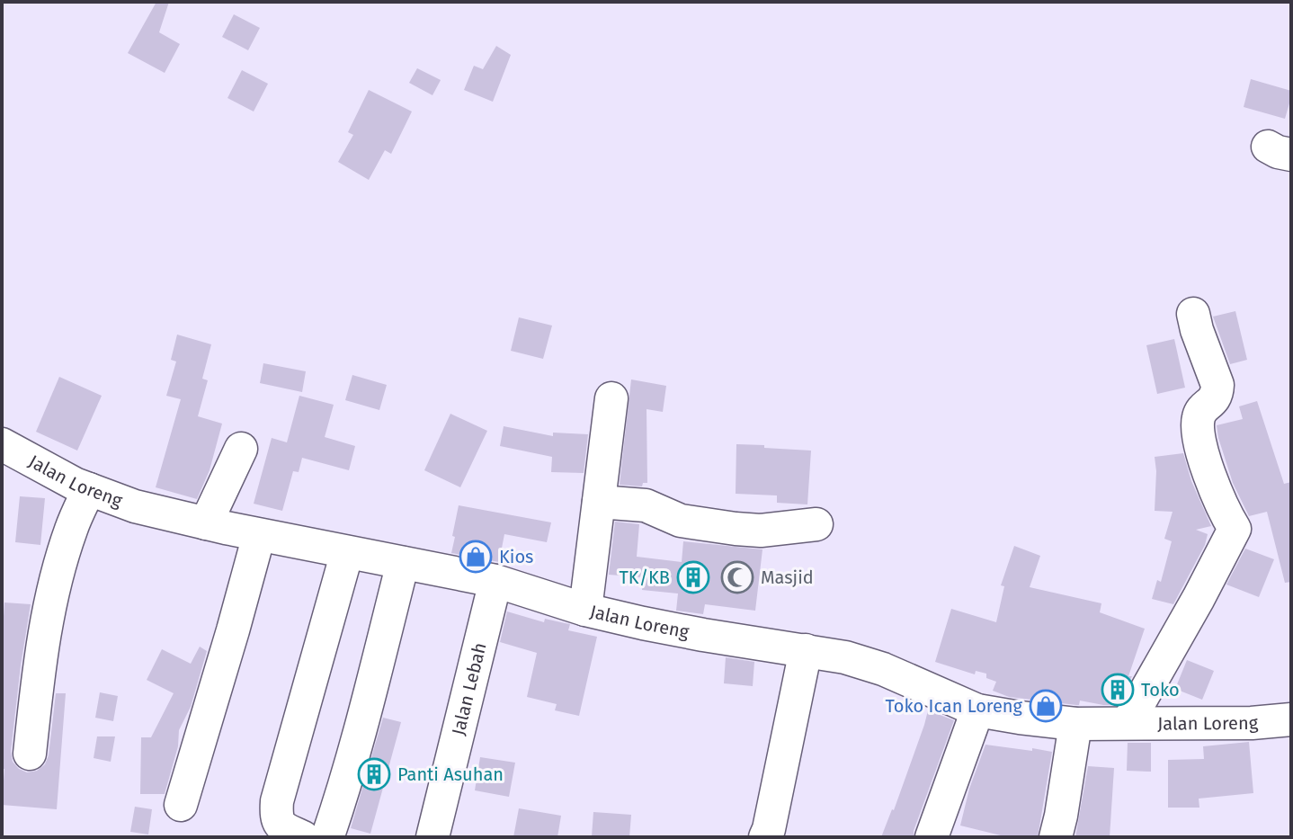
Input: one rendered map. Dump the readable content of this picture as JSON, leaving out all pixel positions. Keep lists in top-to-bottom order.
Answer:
{
  "streets": {
    "street": ["Jalan Loreng", "Jalan Lebah"]
  },
  "crossings": [
    ["Jalan Loreng", "Jalan Lebah"]
  ],
  "places": {
    "shop": ["Kios", "Toko Ican Loreng"],
    "building": ["TK/KB", "Toko", "Panti Asuhan"],
    "mosque": ["Masjid"]
  }
}
